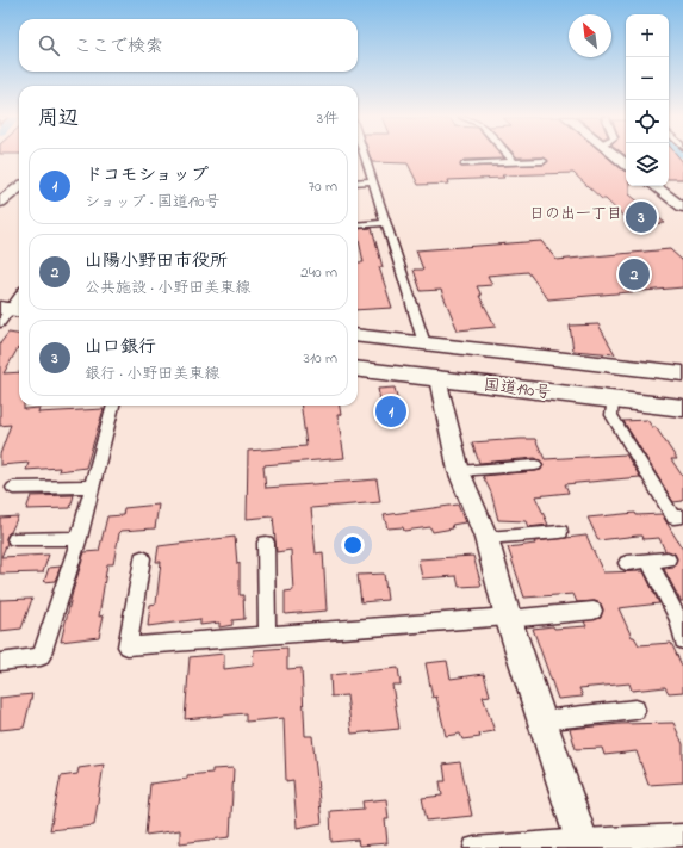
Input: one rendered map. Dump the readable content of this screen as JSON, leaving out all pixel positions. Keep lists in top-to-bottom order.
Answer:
{
  "streets": {
    "highway": ["国道190号"]
  },
  "districts": ["日の出一丁目"],
  "north": "top left",
  "page": {
    "map_buttons": ["+", "−"],
    "search": "ここで検索",
    "heading": ["周辺", "3件"],
    "list": [
      {
        "mark": "1",
        "name": "ドコモショップ",
        "note": "ショップ · 国道190号",
        "value": "70 m"
      },
      {
        "mark": "2",
        "name": "山陽小野田市役所",
        "note": "公共施設 · 小野田美東線",
        "value": "240 m"
      },
      {
        "mark": "3",
        "name": "山口銀行",
        "note": "銀行 · 小野田美東線",
        "value": "310 m"
      }
    ],
    "pins": ["3", "2", "1"]
  }
}
